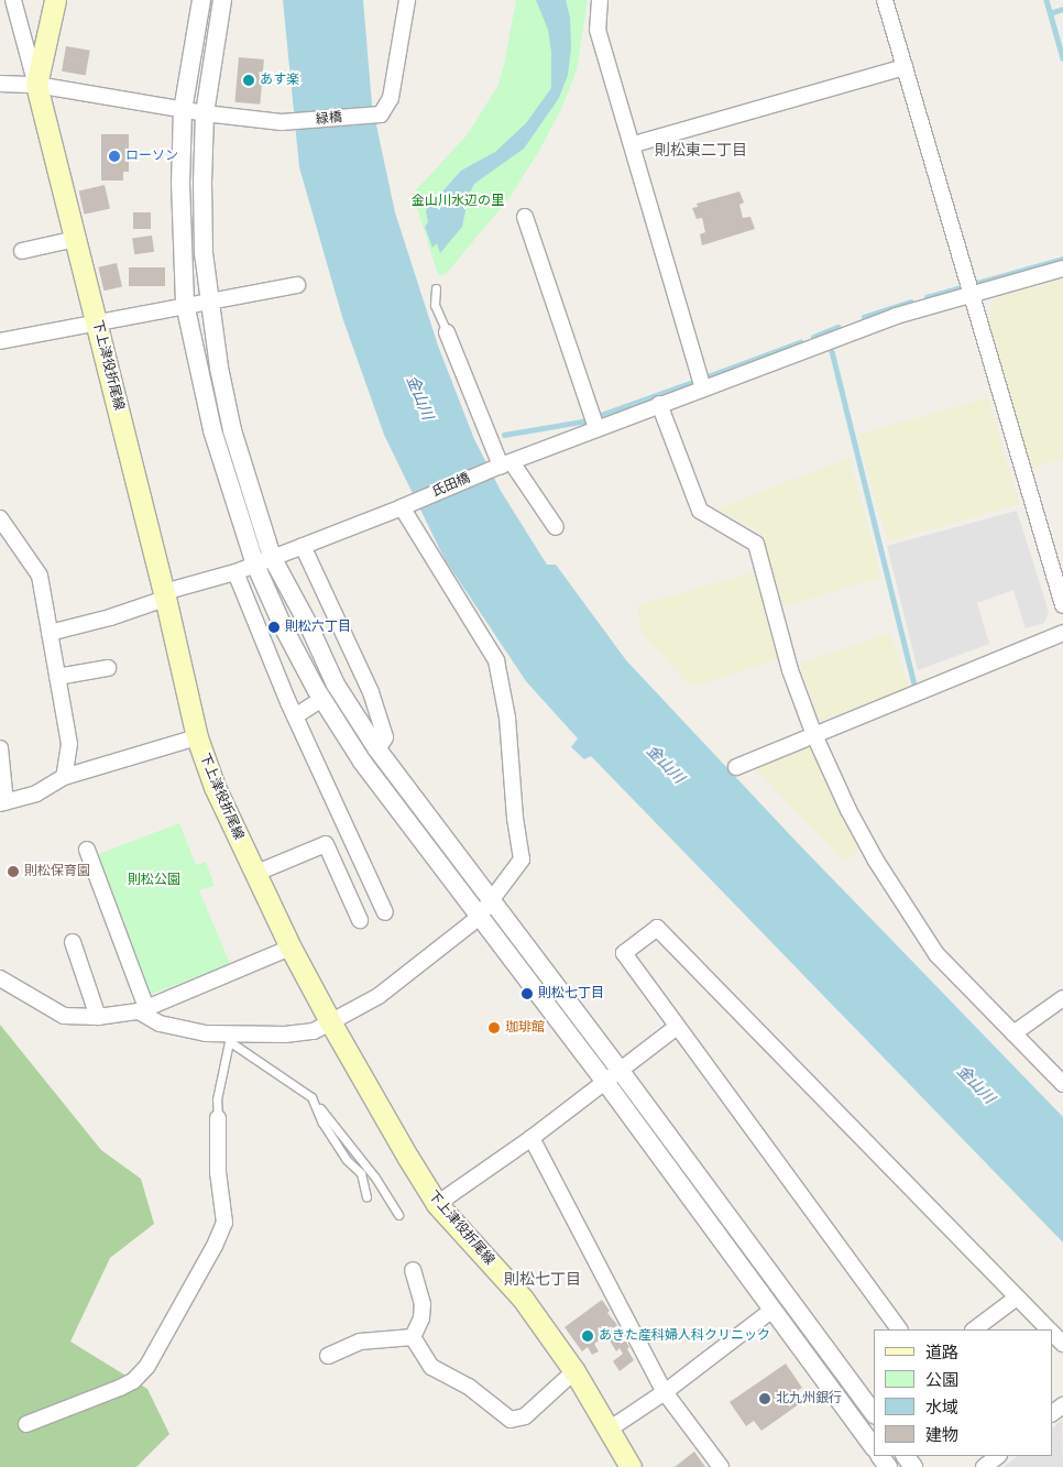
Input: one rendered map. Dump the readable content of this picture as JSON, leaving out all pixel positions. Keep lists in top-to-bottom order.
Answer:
{
  "streets": {
    "main road": ["下上津役折尾線"],
    "street": ["緑橋", "氏田橋"]
  },
  "crossings": [
    ["緑橋", "下上津役折尾線"],
    ["下上津役折尾線", "氏田橋"]
  ],
  "districts": ["則松東二丁目", "則松七丁目"],
  "water": ["金山川"],
  "parks": ["金山川水辺の里", "則松公園"],
  "places": [
    "あす楽",
    "ローソン",
    "則松六丁目",
    "則松保育園",
    "則松七丁目",
    "珈琲館",
    "あきた産科婦人科クリニック",
    "北九州銀行"
  ],
  "legend": [
    "道路",
    "公園",
    "水域",
    "建物"
  ]
}
